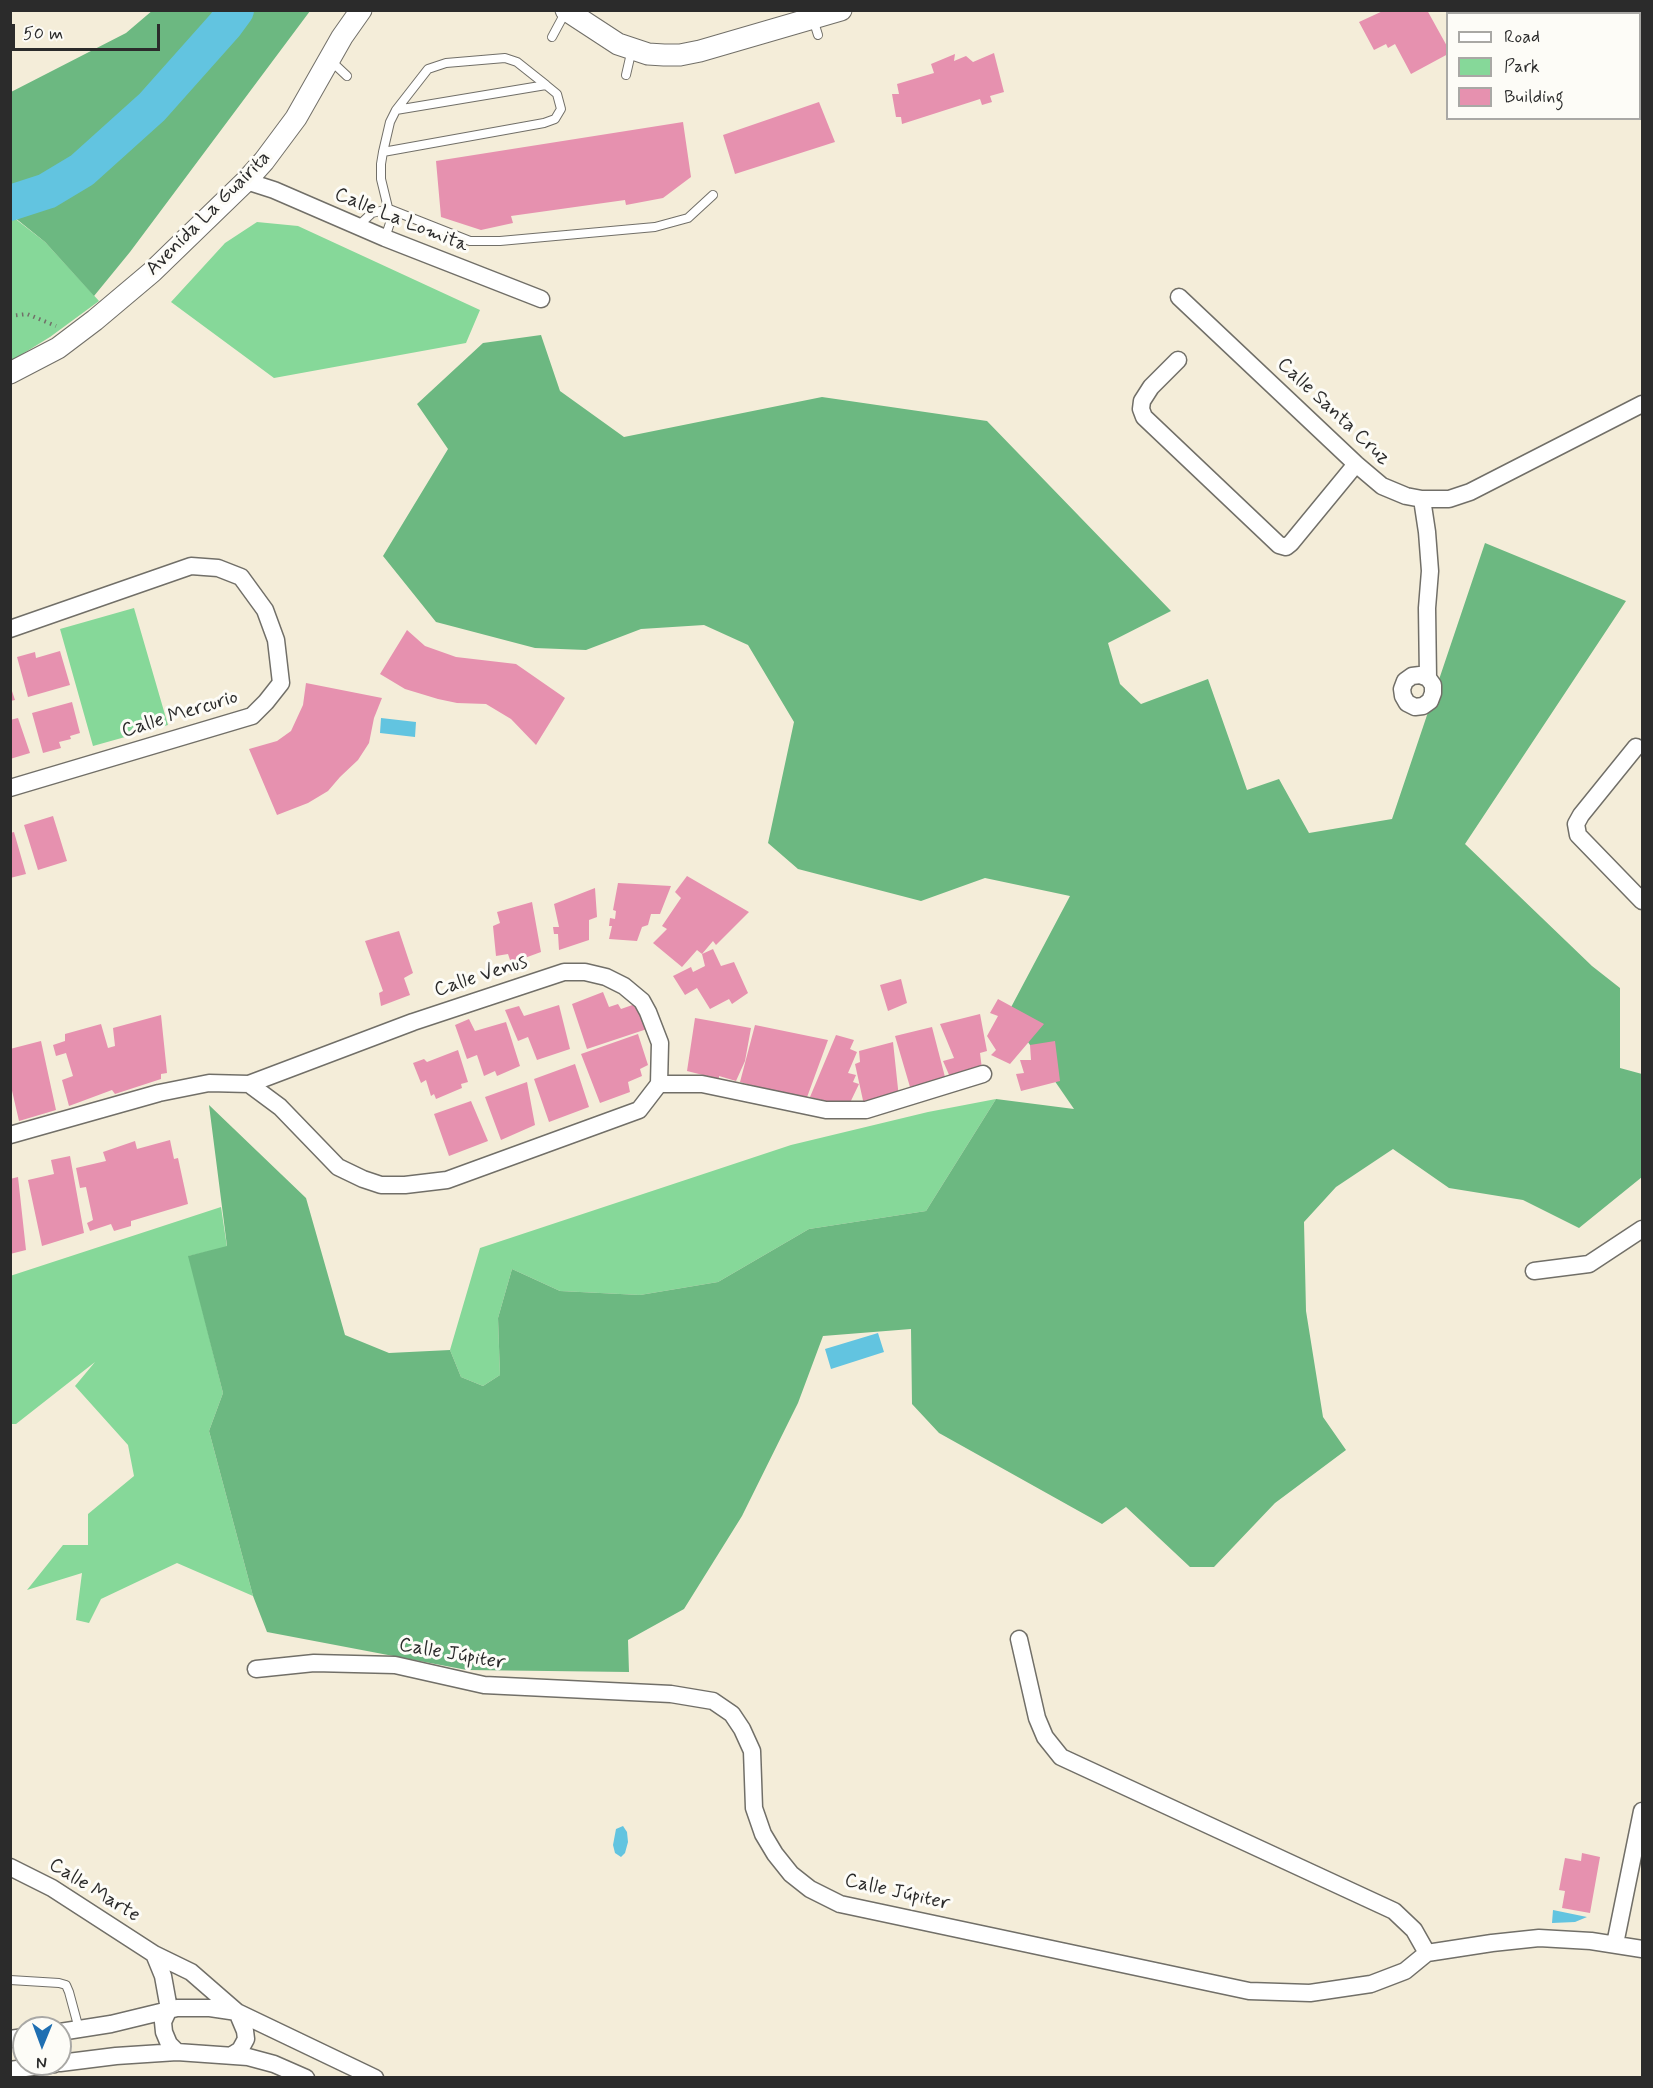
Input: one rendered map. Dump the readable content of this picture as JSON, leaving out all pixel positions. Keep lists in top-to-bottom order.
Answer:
{
  "streets": {
    "street": [
      "Avenida La Guairita",
      "Calle La Lomita",
      "Calle Santa Cruz",
      "Calle Mercurio",
      "Calle Venus",
      "Calle Júpiter",
      "Calle Marte"
    ]
  },
  "crossings": [
    ["Avenida La Guairita", "Calle La Lomita"]
  ],
  "legend": ["Road", "Park", "Building"],
  "scale_bar": "50 m",
  "north": "bottom"
}
